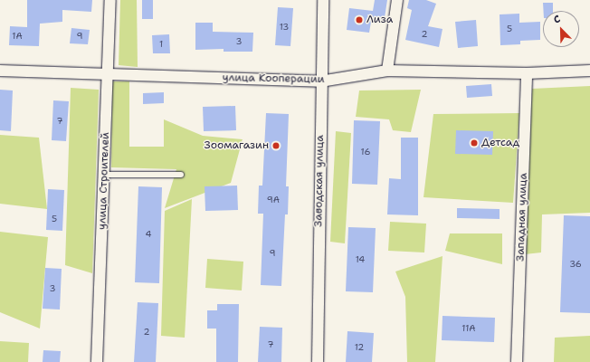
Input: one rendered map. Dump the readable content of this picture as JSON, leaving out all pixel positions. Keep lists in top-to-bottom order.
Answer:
{
  "streets": {
    "street": [
      "улица Кооперации",
      "улица Строителей",
      "Заводская улица",
      "Западная улица"
    ]
  },
  "crossings": [
    ["улица Кооперации", "улица Строителей"],
    ["улица Кооперации", "Заводская улица"],
    ["улица Кооперации", "Западная улица"]
  ],
  "places": ["Лиза", "Детсад", "Зоомагазин"],
  "house_numbers": [
    "13",
    "5",
    "2",
    "1А",
    "9",
    "3",
    "1",
    "7",
    "16",
    "9А",
    "5",
    "4",
    "9",
    "14",
    "36",
    "3",
    "11А",
    "2",
    "7",
    "12"
  ],
  "north": "top left"
}
